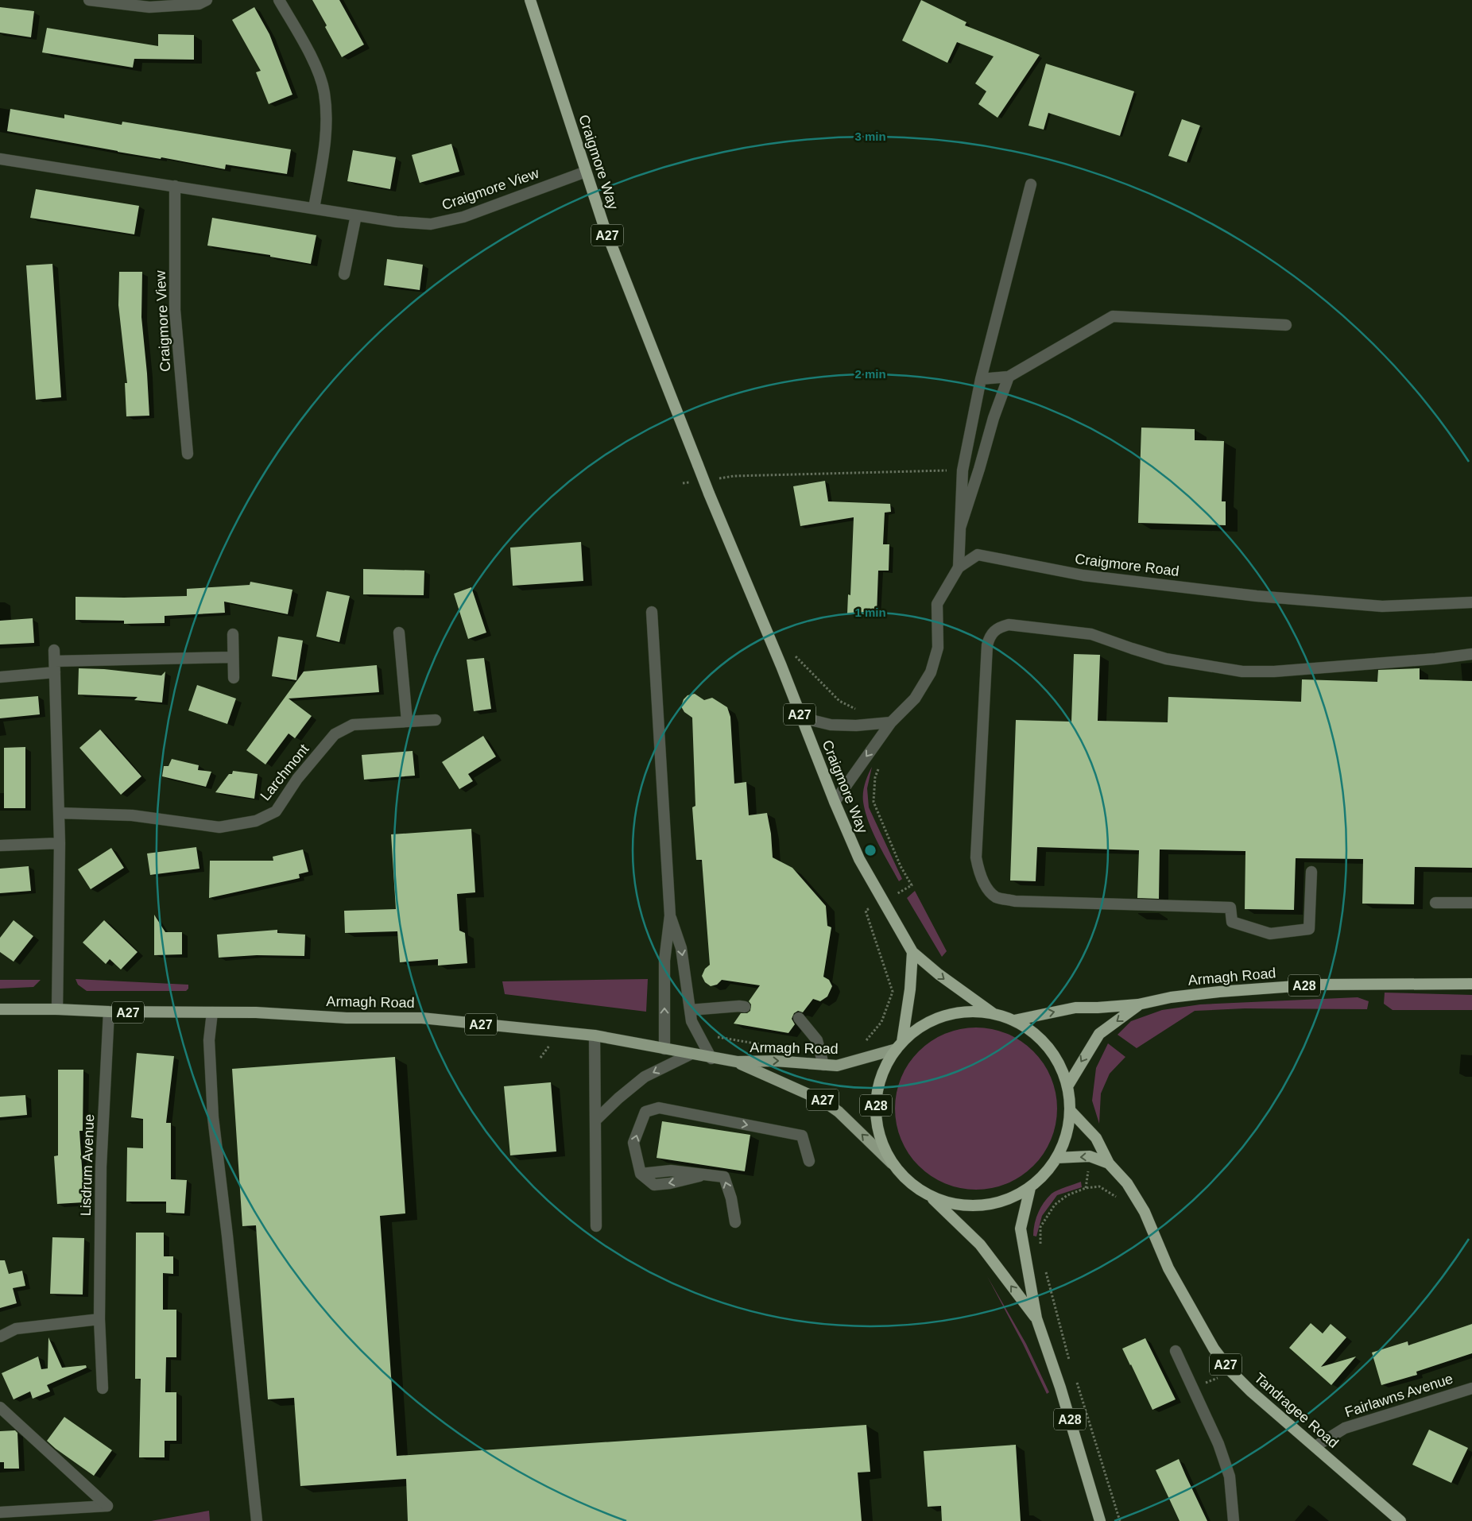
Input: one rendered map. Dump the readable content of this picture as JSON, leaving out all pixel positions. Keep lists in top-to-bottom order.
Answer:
{
  "streets": {
    "highway": [
      "Craigmore Way",
      "A27",
      "Armagh Road",
      "A28",
      "Tandragee Road"
    ],
    "street": [
      "Craigmore View",
      "Craigmore Road",
      "Larchmont",
      "Lisdrum Avenue",
      "Fairlawns Avenue"
    ]
  },
  "crossings": [
    ["Craigmore Way", "Craigmore View"],
    ["Craigmore Way", "Craigmore Road"],
    ["Craigmore Way", "A28"],
    ["Armagh Road", "A28"],
    ["Armagh Road", "Lisdrum Avenue"],
    ["A28", "Tandragee Road"],
    ["Fairlawns Avenue", "Tandragee Road"]
  ],
  "rings": ["3 min", "2 min", "1 min"]
}
